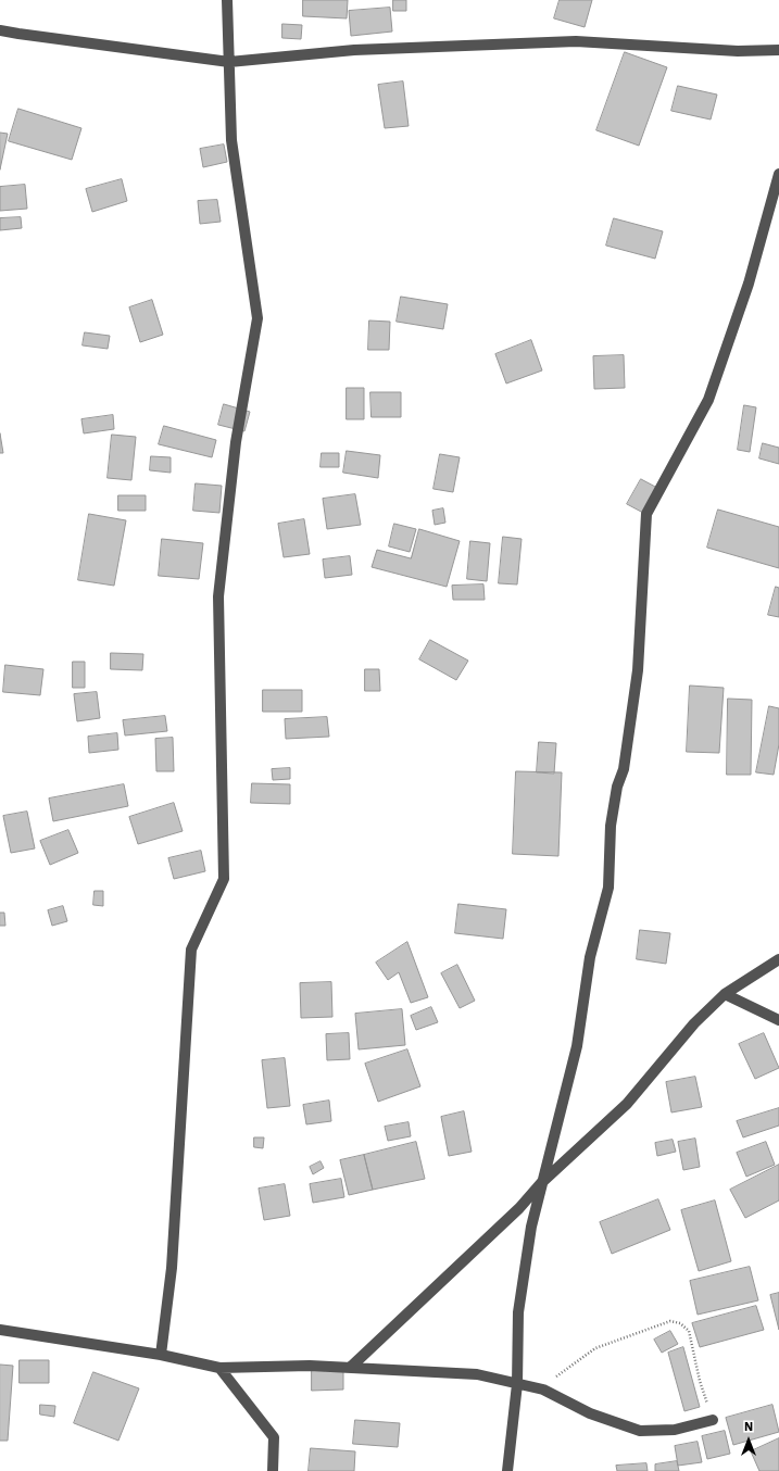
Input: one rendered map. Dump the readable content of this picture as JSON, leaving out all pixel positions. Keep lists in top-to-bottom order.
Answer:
{
  "north": "top"
}
